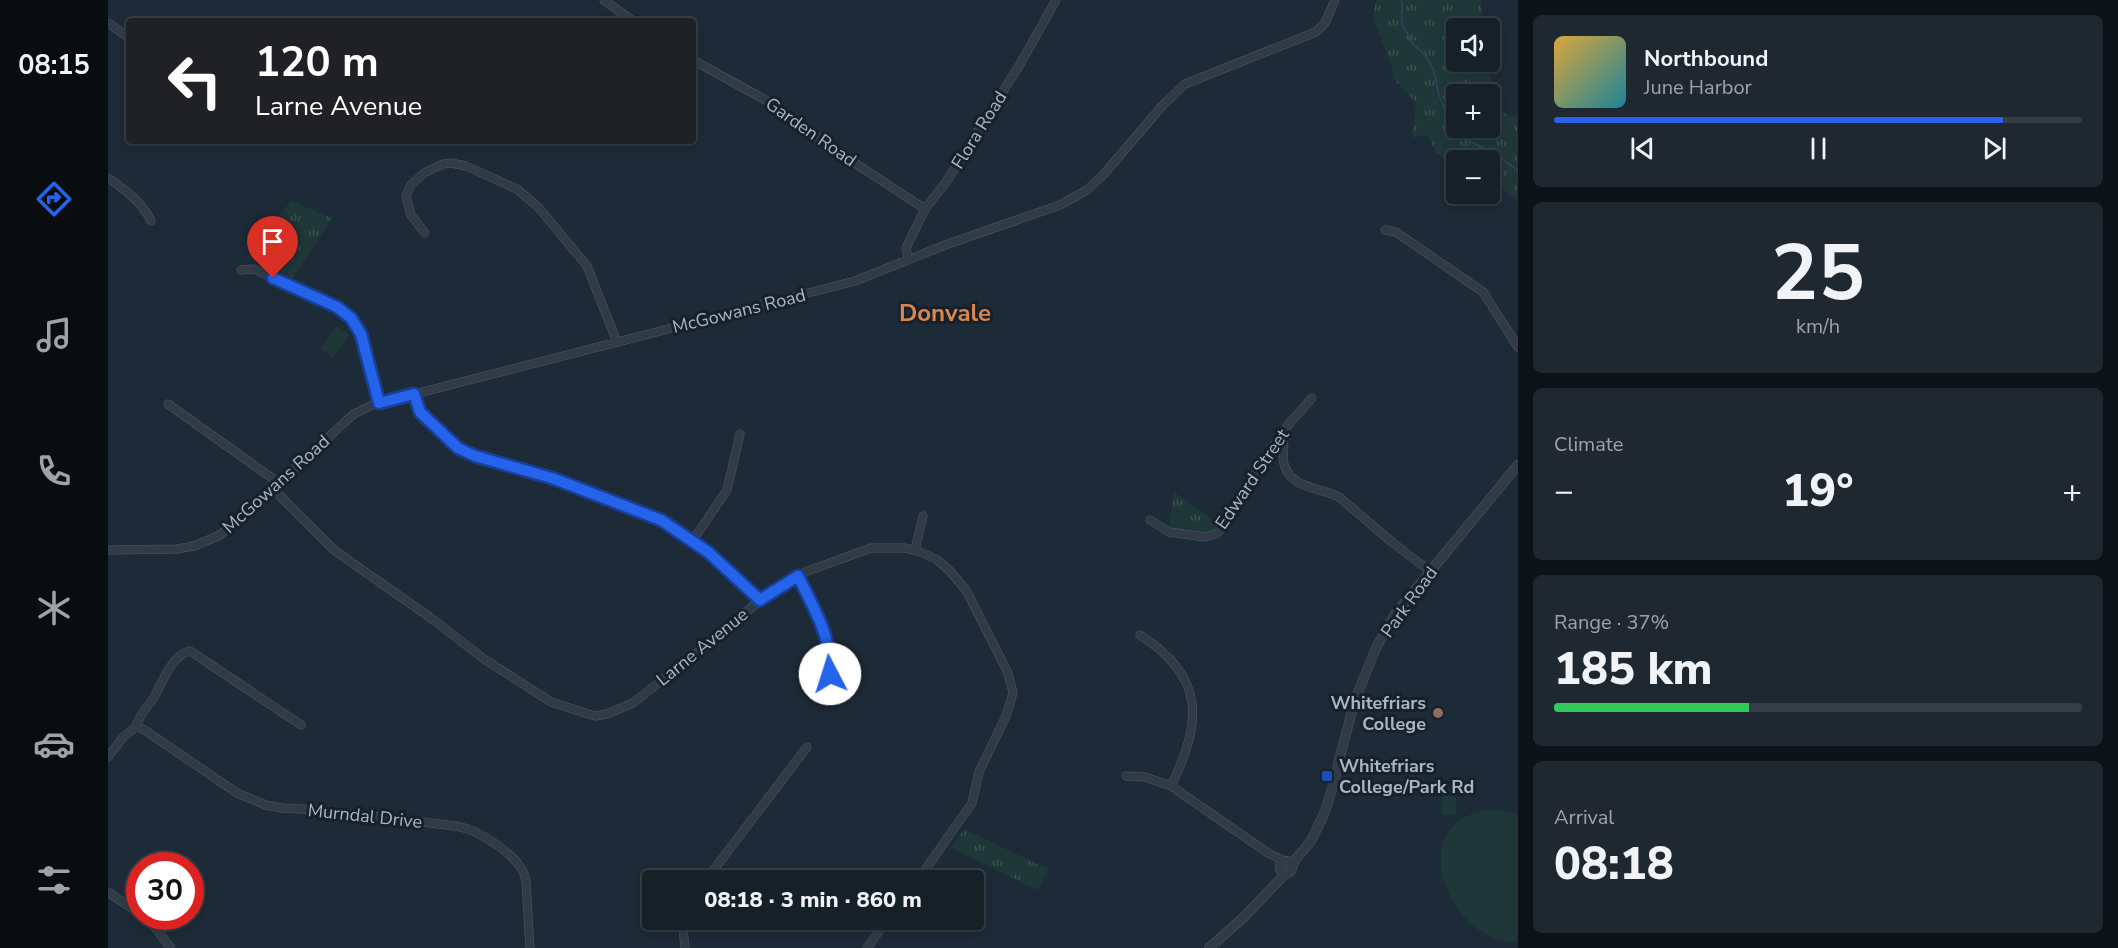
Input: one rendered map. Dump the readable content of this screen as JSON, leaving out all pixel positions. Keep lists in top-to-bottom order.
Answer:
{
  "streets": {
    "street": [
      "Flora Road",
      "Garden Road",
      "McGowans Road",
      "Edward Street",
      "Park Road",
      "Larne Avenue",
      "Murndal Drive"
    ]
  },
  "crossings": [
    ["Flora Road", "Garden Road"],
    ["Flora Road", "McGowans Road"],
    ["McGowans Road", "Larne Avenue"]
  ],
  "districts": ["Donvale"],
  "places": {
    "other": ["Whitefriars College"],
    "transit": ["Whitefriars College/Park Rd"]
  },
  "page": {
    "tabs": "08:15",
    "map_buttons": ["+", "−"],
    "turn": ["120 m", "Larne Avenue"],
    "song": ["Northbound", "June Harbor"],
    "tile": [
      ["25", "km/h"],
      "Climate",
      ["Range · 37%", "185 km"],
      ["Arrival", "08:18"]
    ],
    "heat": ["−", "19°", "+"],
    "limit": "30",
    "trip": "08:18 · 3 min · 860 m"
  }
}
